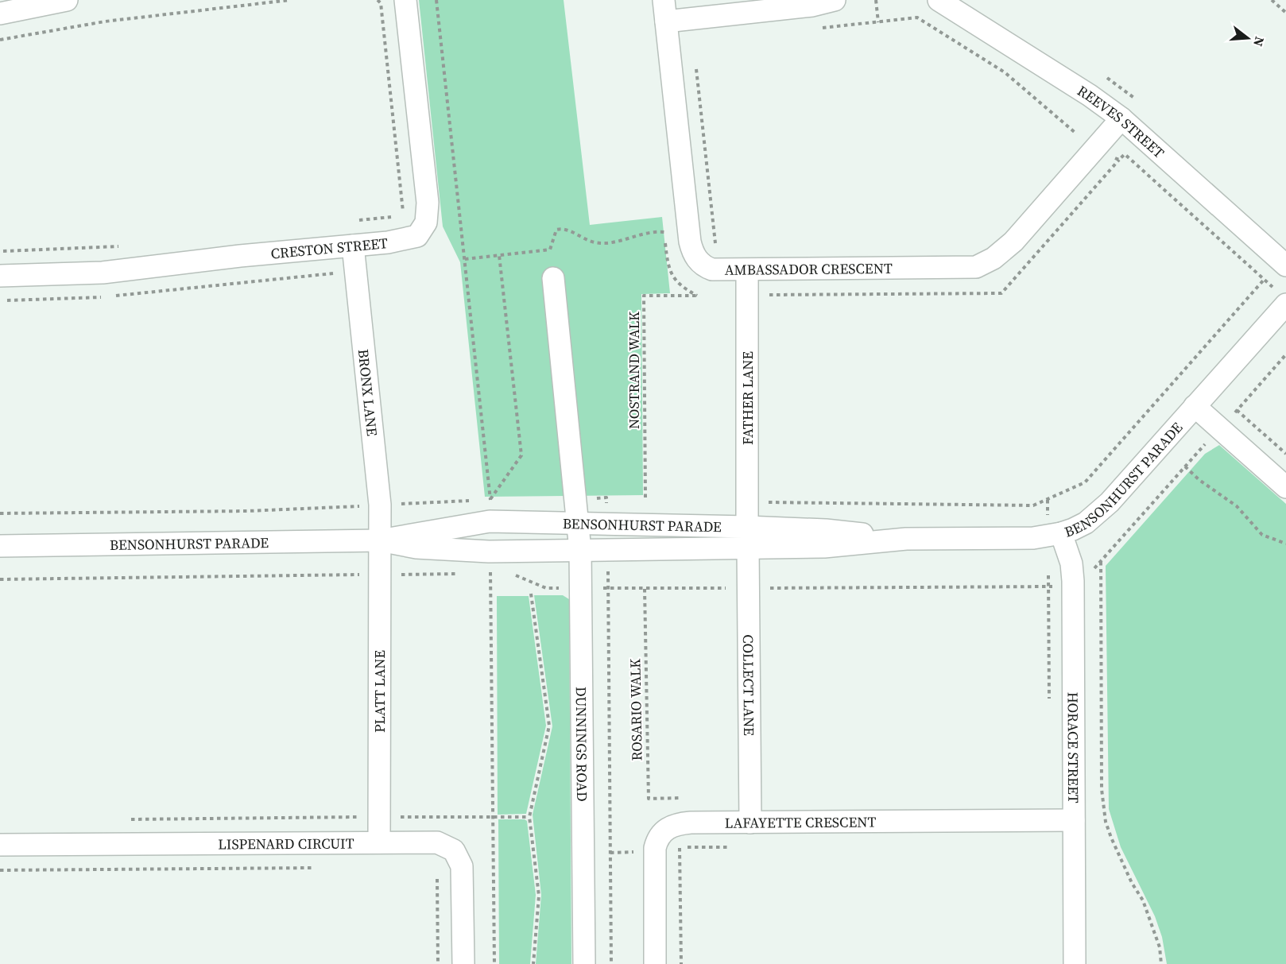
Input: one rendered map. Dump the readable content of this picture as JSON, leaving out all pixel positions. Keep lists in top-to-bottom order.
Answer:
{
  "streets": {
    "street": [
      "REEVES STREET",
      "CRESTON STREET",
      "AMBASSADOR CRESCENT",
      "BRONX LANE",
      "FATHER LANE",
      "BENSONHURST PARADE",
      "COLLECT LANE",
      "PLATT LANE",
      "DUNNINGS ROAD",
      "HORACE STREET",
      "LAFAYETTE CRESCENT",
      "LISPENARD CIRCUIT"
    ],
    "path": ["NOSTRAND WALK", "ROSARIO WALK"]
  },
  "crossings": [
    ["REEVES STREET", "AMBASSADOR CRESCENT"],
    ["CRESTON STREET", "BRONX LANE"],
    ["AMBASSADOR CRESCENT", "FATHER LANE"],
    ["BRONX LANE", "BENSONHURST PARADE"],
    ["BRONX LANE", "PLATT LANE"],
    ["FATHER LANE", "BENSONHURST PARADE"],
    ["FATHER LANE", "COLLECT LANE"],
    ["BENSONHURST PARADE", "COLLECT LANE"],
    ["BENSONHURST PARADE", "PLATT LANE"],
    ["BENSONHURST PARADE", "DUNNINGS ROAD"],
    ["BENSONHURST PARADE", "HORACE STREET"],
    ["COLLECT LANE", "LAFAYETTE CRESCENT"],
    ["PLATT LANE", "LISPENARD CIRCUIT"],
    ["HORACE STREET", "LAFAYETTE CRESCENT"]
  ],
  "north": "right"
}
